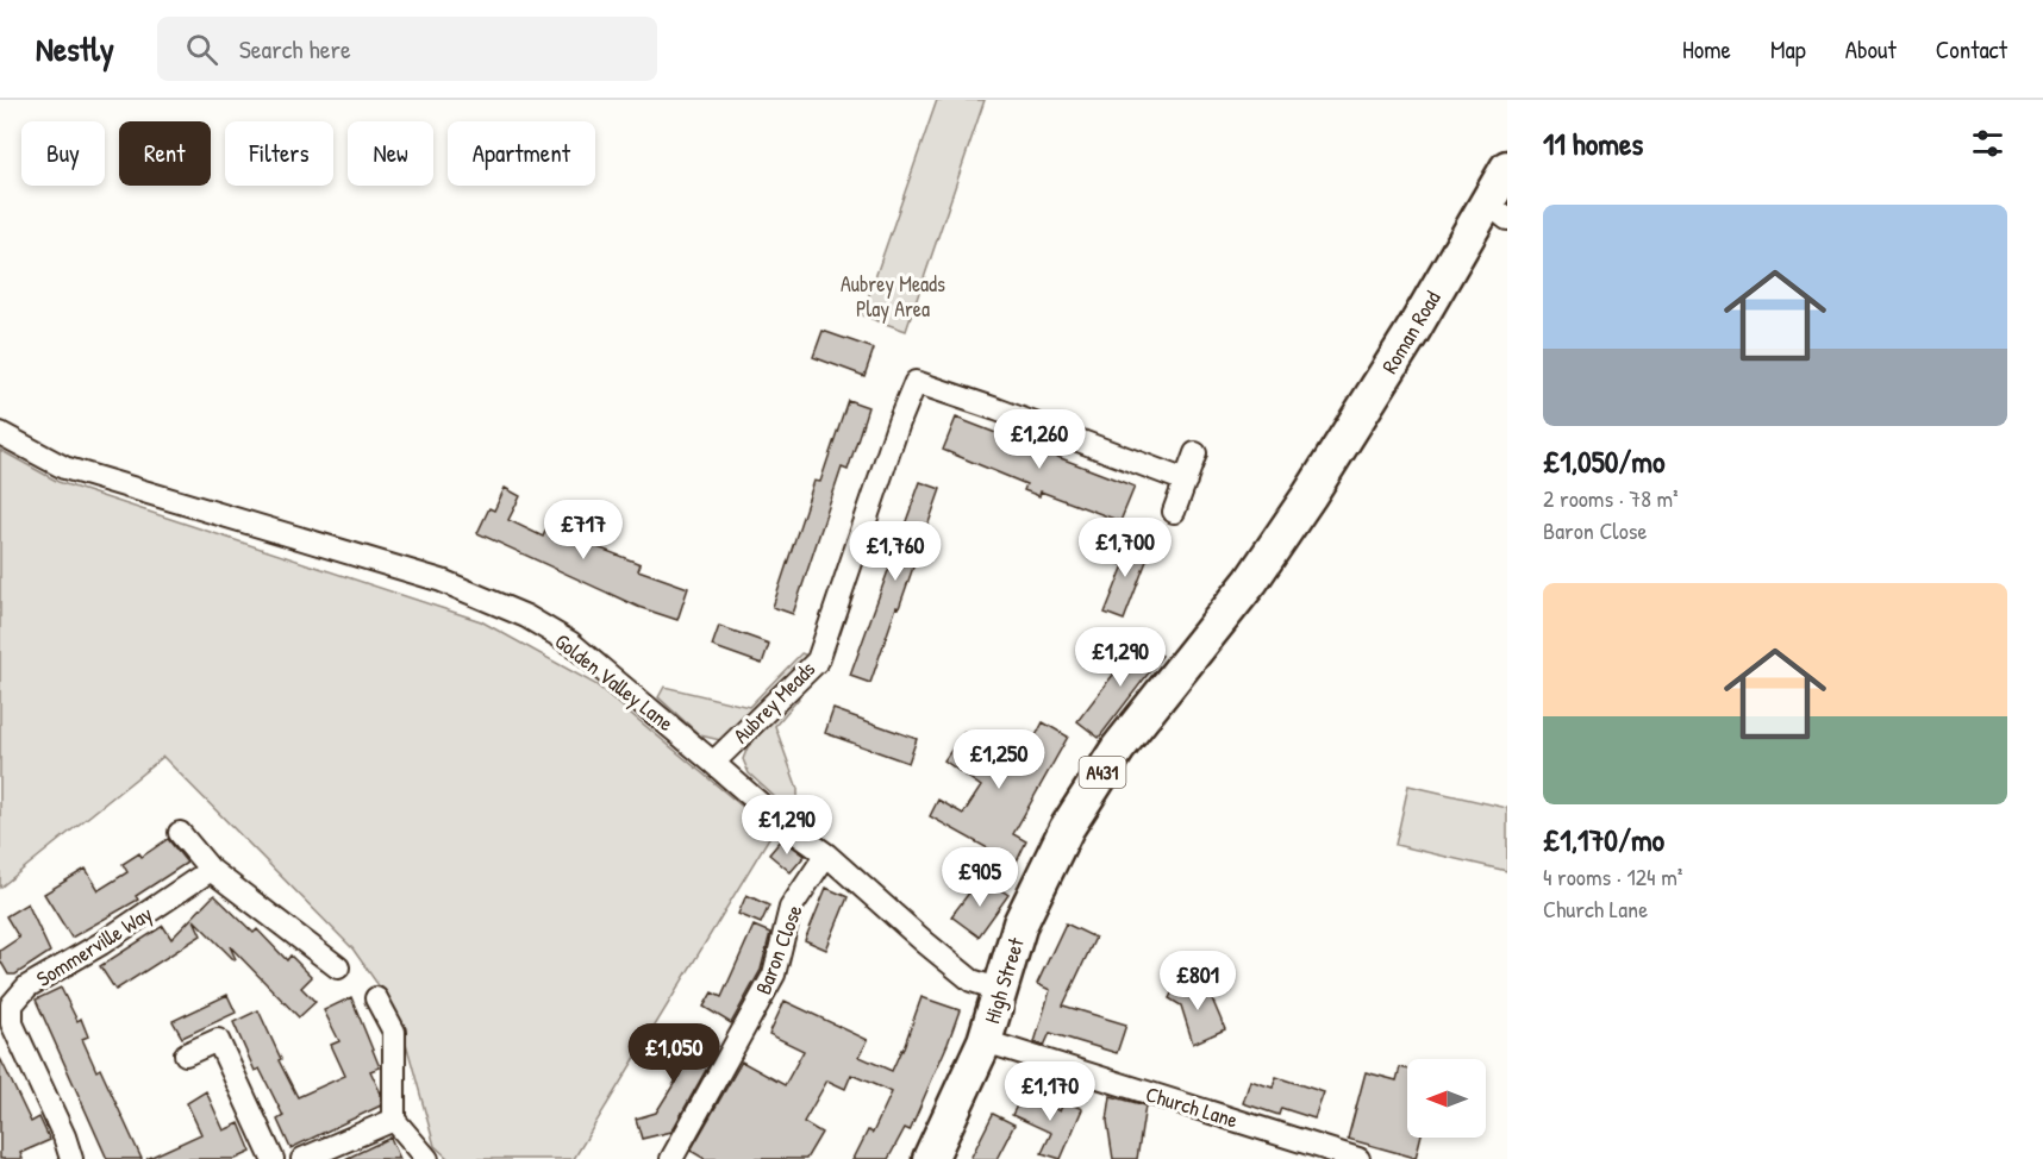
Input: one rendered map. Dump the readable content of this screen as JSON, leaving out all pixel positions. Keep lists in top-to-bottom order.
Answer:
{
  "streets": {
    "main road": ["Roman Road", "A431", "High Street"],
    "street": [
      "Golden Valley Lane",
      "Aubrey Meads",
      "Sommerville Way",
      "Baron Close",
      "Church Lane"
    ]
  },
  "crossings": [
    ["Roman Road", "High Street"],
    ["Golden Valley Lane", "Aubrey Meads"],
    ["Golden Valley Lane", "Baron Close"],
    ["Golden Valley Lane", "High Street"],
    ["High Street", "Church Lane"]
  ],
  "parks": ["Aubrey Meads Play Area"],
  "north": "left",
  "page": {
    "header": "Nestly",
    "search": "Search here",
    "nav": [
      "Home",
      "Map",
      "About",
      "Contact"
    ],
    "heading": "11 homes",
    "chip": [
      "Buy",
      "Rent",
      "Filters",
      "New",
      "Apartment"
    ],
    "list": [
      {
        "name": "£1,050/mo",
        "note": "2 rooms · 78 m² · Baron Close"
      },
      {
        "name": "£1,170/mo",
        "note": "4 rooms · 124 m² · Church Lane"
      }
    ],
    "price": [
      "£1,260",
      "£717",
      "£1,700",
      "£1,760",
      "£1,290",
      "£1,250",
      "£1,290",
      "£905",
      "£801",
      "£1,050",
      "£1,170"
    ]
  }
}
